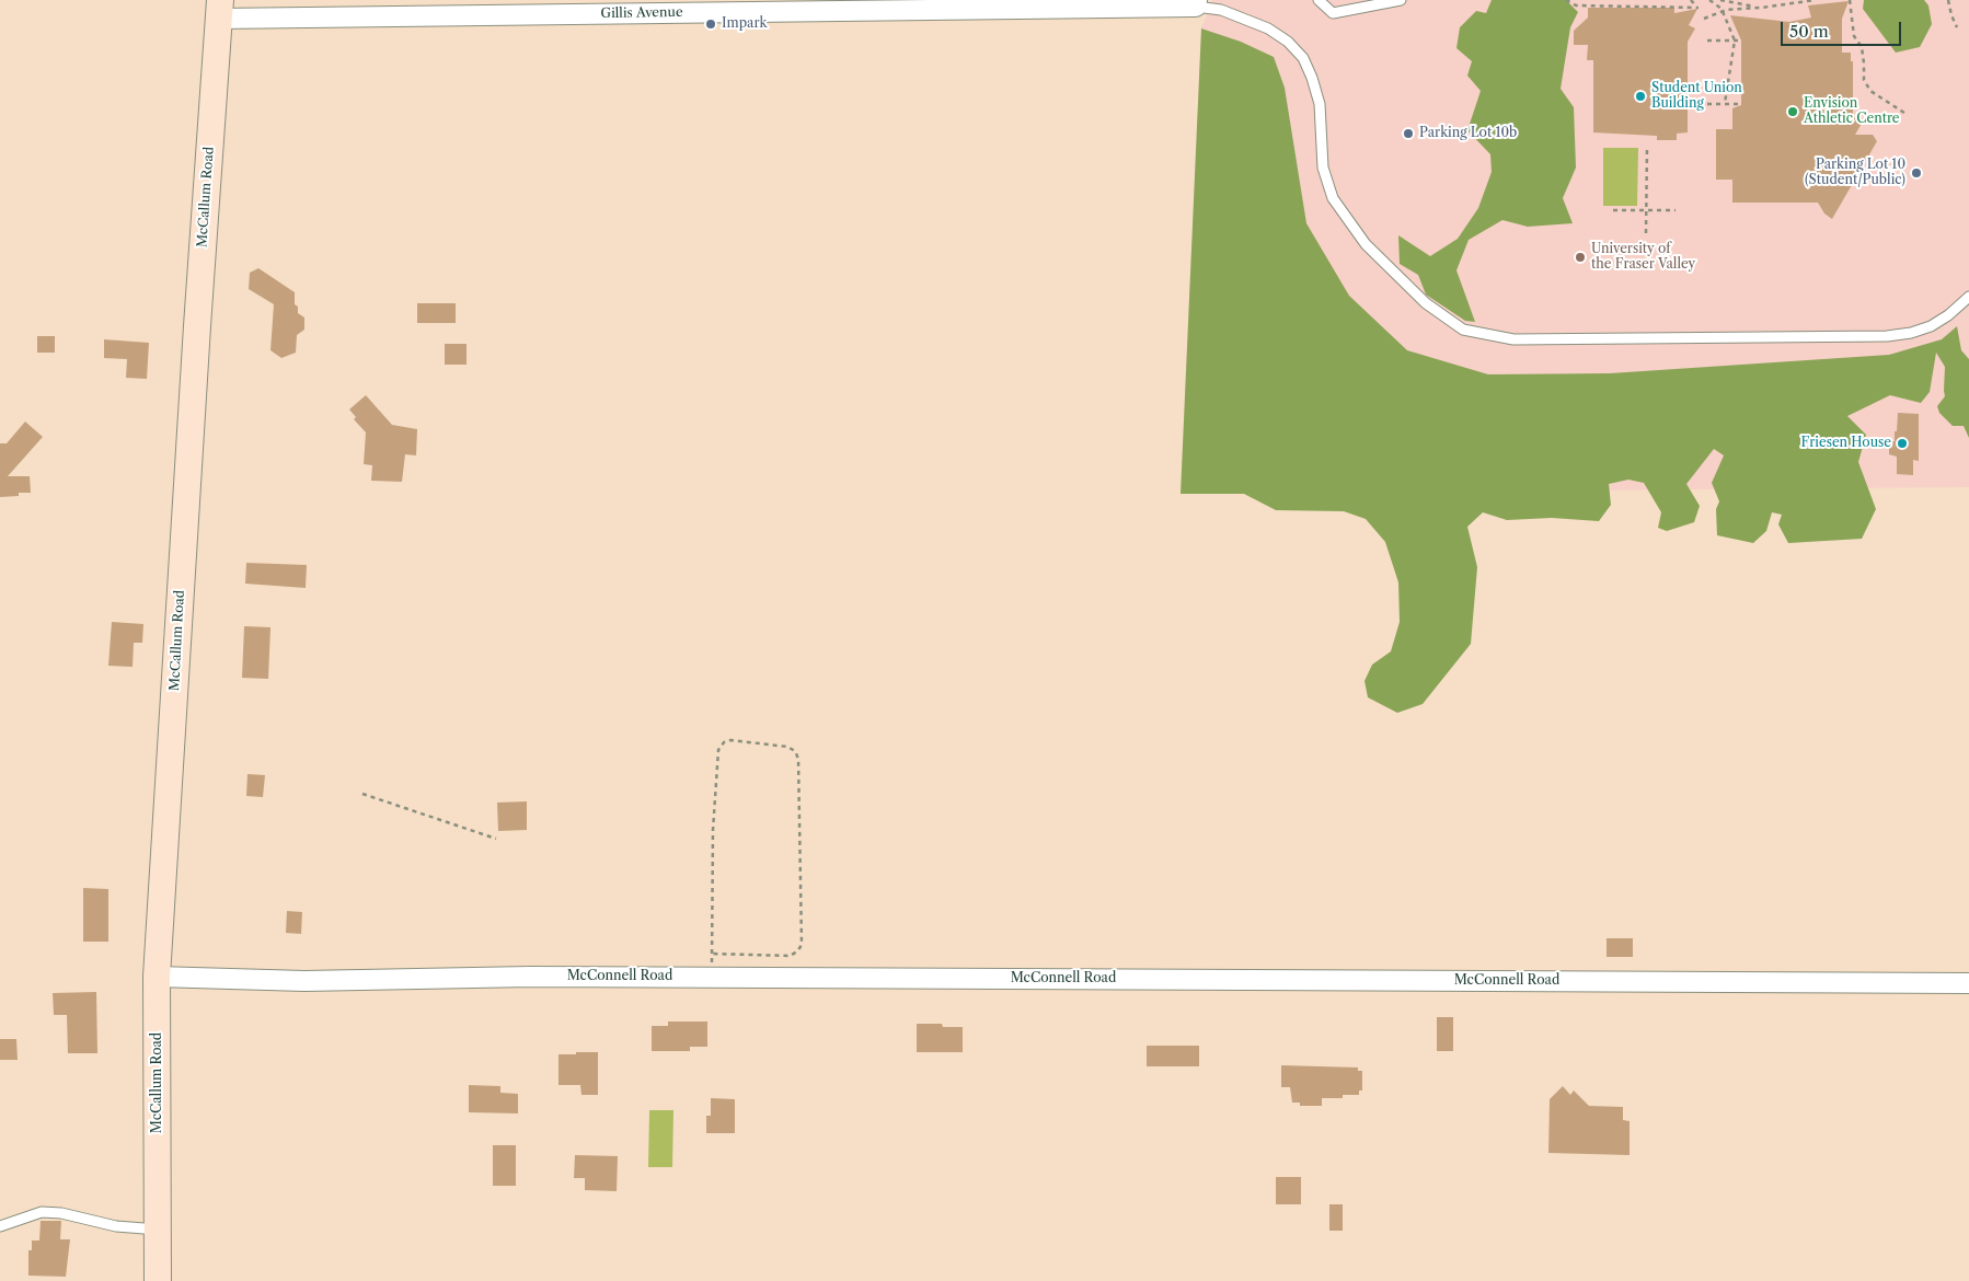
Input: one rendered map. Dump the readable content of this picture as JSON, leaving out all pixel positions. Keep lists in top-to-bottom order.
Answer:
{
  "streets": {
    "main road": ["McCallum Road"],
    "street": ["Gillis Avenue", "McConnell Road"]
  },
  "crossings": [
    ["Gillis Avenue", "McCallum Road"],
    ["McCallum Road", "McConnell Road"]
  ],
  "places": [
    "Impark",
    "Student Union Building",
    "Envision Athletic Centre",
    "Parking Lot 10b",
    "Parking Lot 10 (Student/Public)",
    "University of the Fraser Valley",
    "Friesen House"
  ],
  "scale_bar": "50 m"
}
